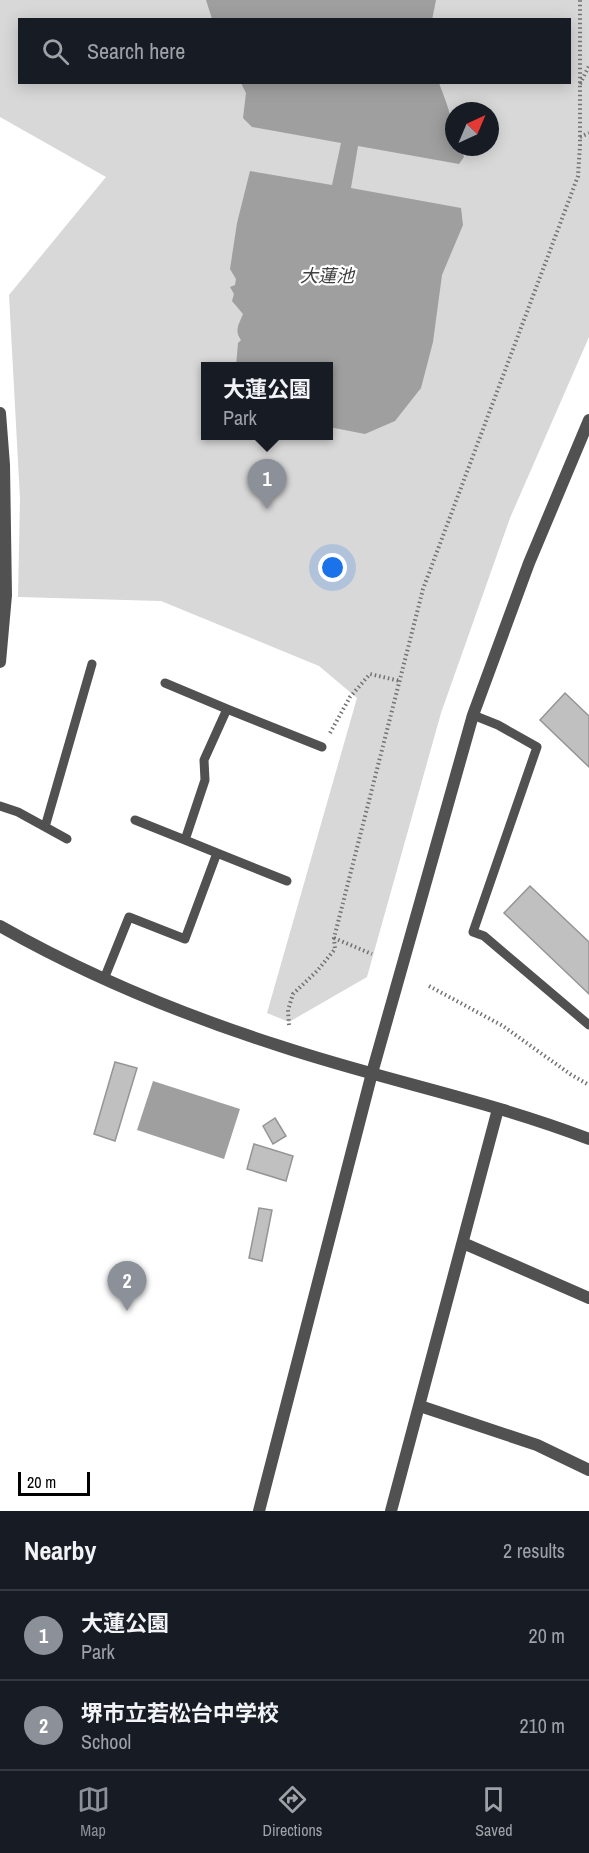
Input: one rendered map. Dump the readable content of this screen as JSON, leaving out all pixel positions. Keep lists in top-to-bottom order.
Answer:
{
  "water": ["大蓮池"],
  "scale_bar": "20 m",
  "north": "top right",
  "page": {
    "search": "Search here",
    "popup": ["大蓮公園", "Park"],
    "pins": ["1", "2"],
    "scale": "20 m",
    "heading": ["Nearby", "2 results"],
    "list": [
      {
        "mark": "1",
        "name": "大蓮公園",
        "note": "Park",
        "value": "20 m"
      },
      {
        "mark": "2",
        "name": "堺市立若松台中学校",
        "note": "School",
        "value": "210 m"
      }
    ],
    "nav": ["Map", "Directions", "Saved"]
  }
}
